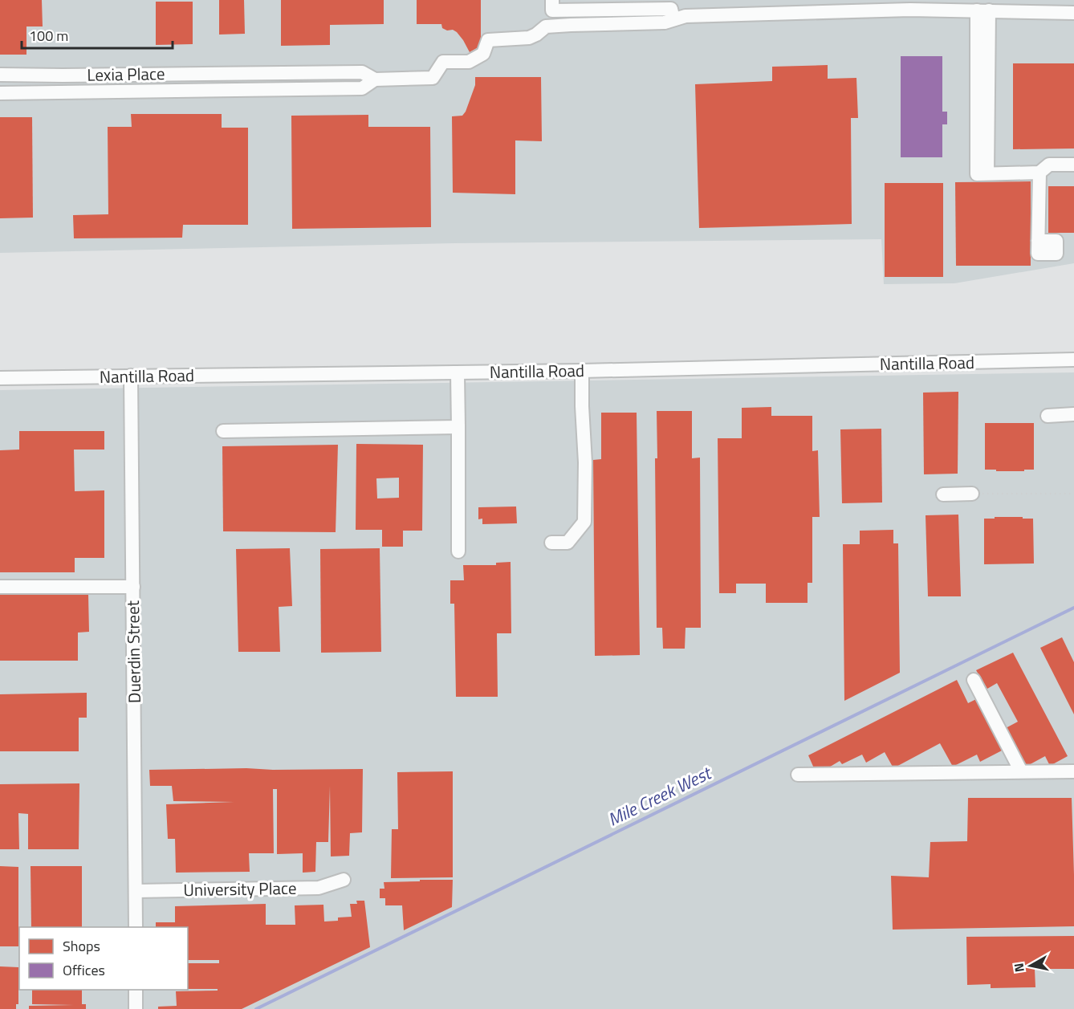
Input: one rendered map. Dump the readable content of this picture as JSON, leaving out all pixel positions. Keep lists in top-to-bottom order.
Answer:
{
  "streets": {
    "street": [
      "Lexia Place",
      "Nantilla Road",
      "Duerdin Street",
      "University Place"
    ]
  },
  "crossings": [
    ["Nantilla Road", "Duerdin Street"],
    ["Duerdin Street", "University Place"]
  ],
  "water": ["Mile Creek West"],
  "legend": ["Shops", "Offices"],
  "scale_bar": "100 m",
  "north": "left"
}
